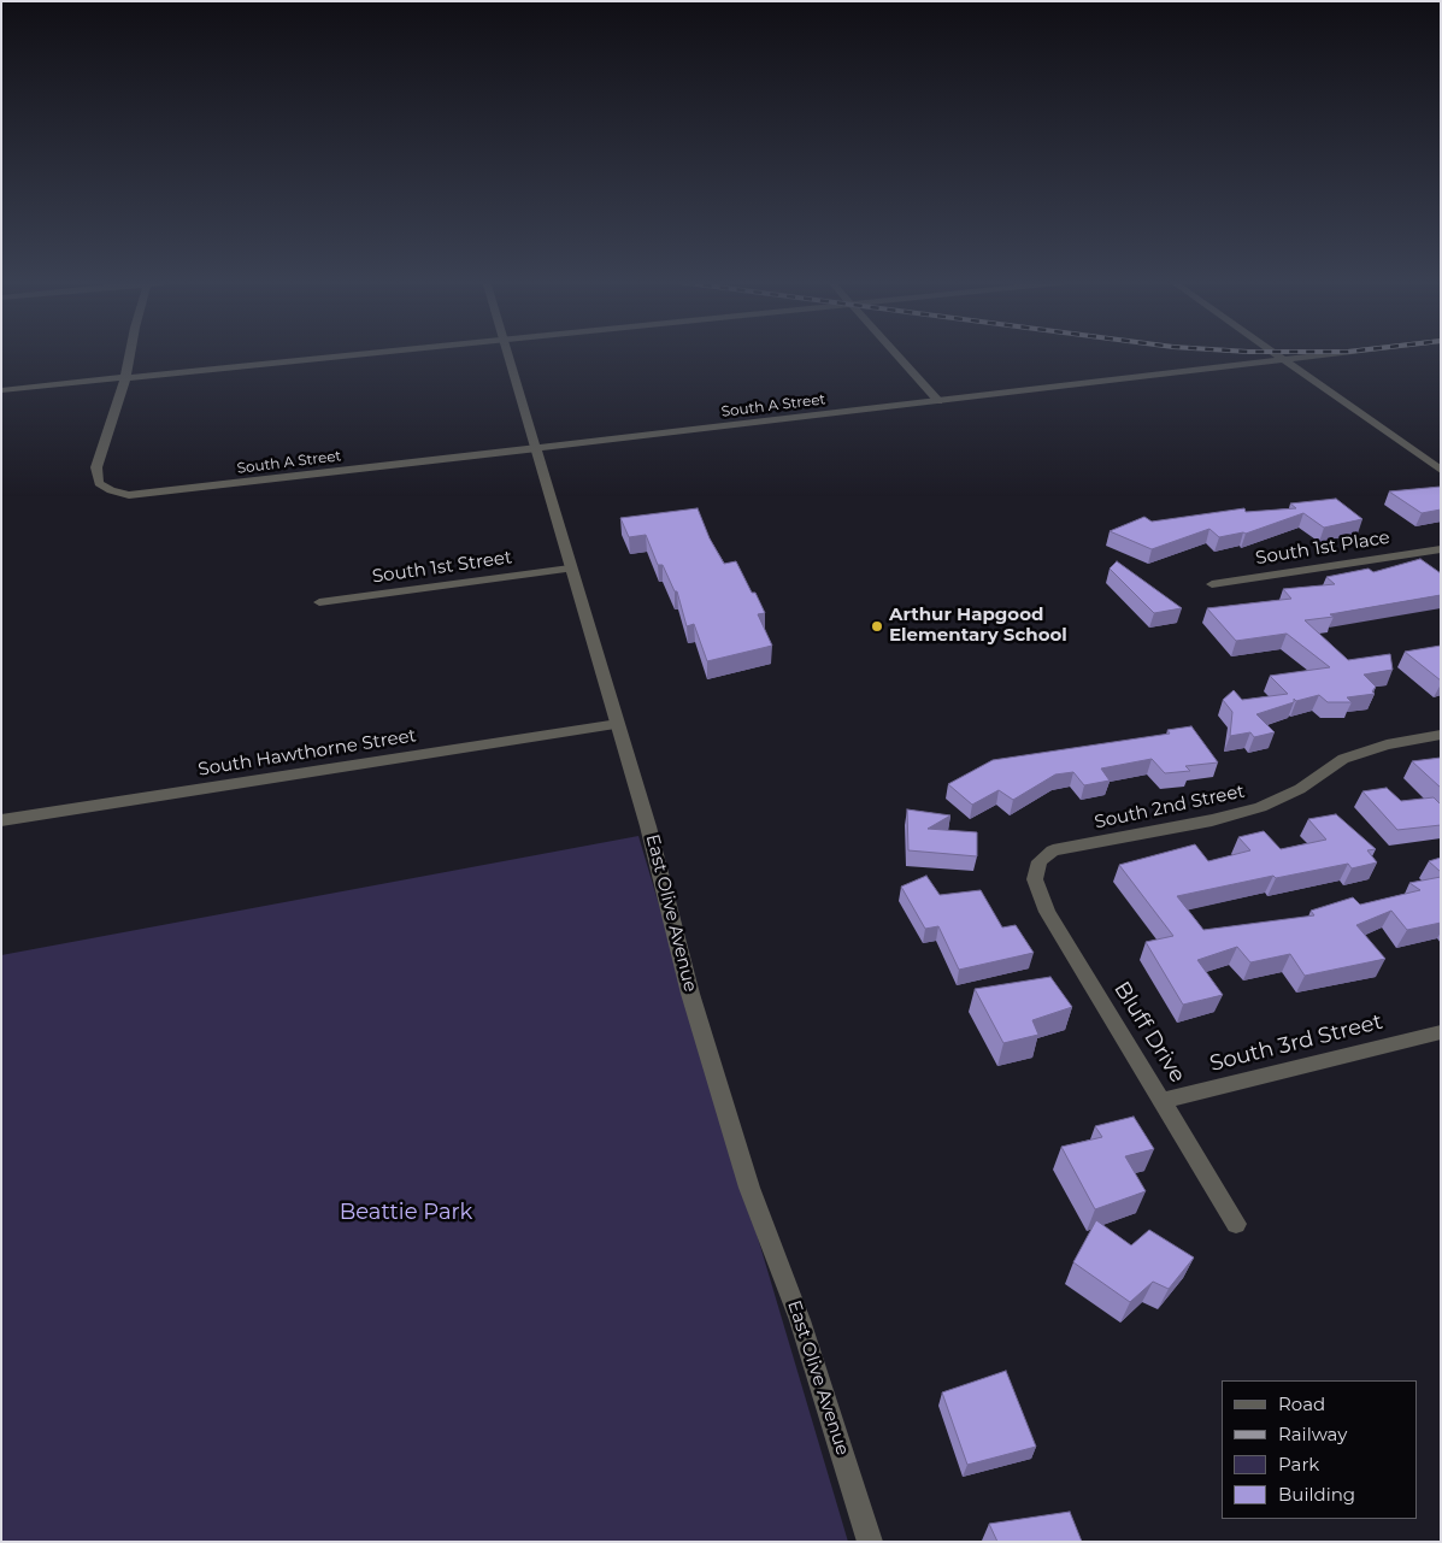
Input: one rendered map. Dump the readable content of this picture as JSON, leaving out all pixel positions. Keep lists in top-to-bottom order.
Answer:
{
  "streets": {
    "street": [
      "South A Street",
      "South 1st Place",
      "South 1st Street",
      "South Hawthorne Street",
      "South 2nd Street",
      "East Olive Avenue",
      "Bluff Drive",
      "South 3rd Street"
    ]
  },
  "crossings": [
    ["South A Street", "East Olive Avenue"],
    ["South 1st Street", "East Olive Avenue"],
    ["South Hawthorne Street", "East Olive Avenue"],
    ["South 2nd Street", "Bluff Drive"],
    ["Bluff Drive", "South 3rd Street"]
  ],
  "parks": ["Beattie Park"],
  "places": ["Arthur Hapgood Elementary School"],
  "legend": [
    "Road",
    "Railway",
    "Park",
    "Building"
  ]
}
